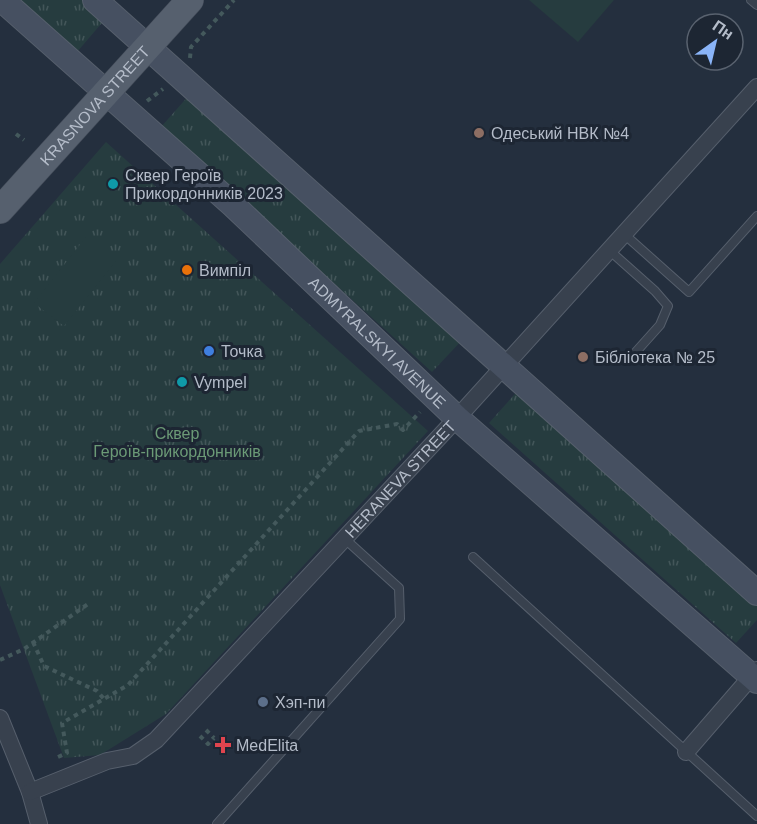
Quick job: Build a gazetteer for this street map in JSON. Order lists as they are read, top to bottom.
{
  "streets": {
    "main road": ["KRASNOVA STREET", "ADMYRALSKYI AVENUE"],
    "street": ["HERANEVA STREET"]
  },
  "crossings": [
    ["KRASNOVA STREET", "ADMYRALSKYI AVENUE"],
    ["ADMYRALSKYI AVENUE", "HERANEVA STREET"]
  ],
  "parks": ["Сквер Героїв-прикордонників"],
  "places": {
    "other": [
      "Одеський НВК №4",
      "Сквер Героїв Прикордонників 2023",
      "Вимпіл",
      "Точка",
      "Бібліотека № 25",
      "Vympel",
      "Хэп-пи"
    ],
    "health": ["MedElita"]
  },
  "north": "top right"
}
